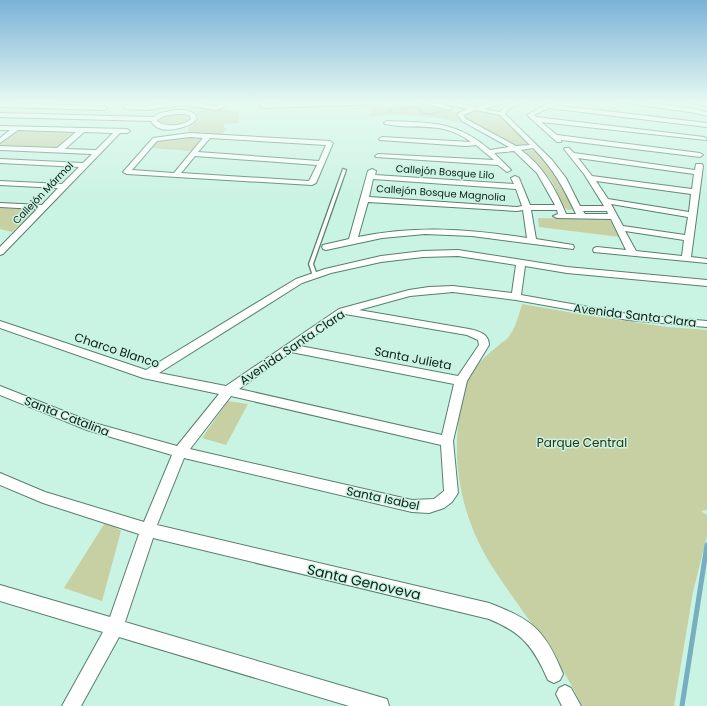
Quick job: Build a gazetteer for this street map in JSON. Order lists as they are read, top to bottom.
{
  "streets": {
    "street": [
      "Callejón Bosque Lilo",
      "Callejón Mármol",
      "Callejón Bosque Magnolia",
      "Avenida Santa Clara",
      "Charco Blanco",
      "Santa Julieta",
      "Santa Catalina",
      "Santa Isabel",
      "Santa Genoveva"
    ]
  },
  "crossings": [
    ["Callejón Bosque Lilo", "Callejón Bosque Magnolia"],
    ["Avenida Santa Clara", "Charco Blanco"],
    ["Avenida Santa Clara", "Santa Julieta"],
    ["Avenida Santa Clara", "Santa Catalina"],
    ["Avenida Santa Clara", "Santa Isabel"],
    ["Avenida Santa Clara", "Santa Genoveva"],
    ["Santa Catalina", "Santa Isabel"]
  ],
  "parks": ["Parque Central"]
}
